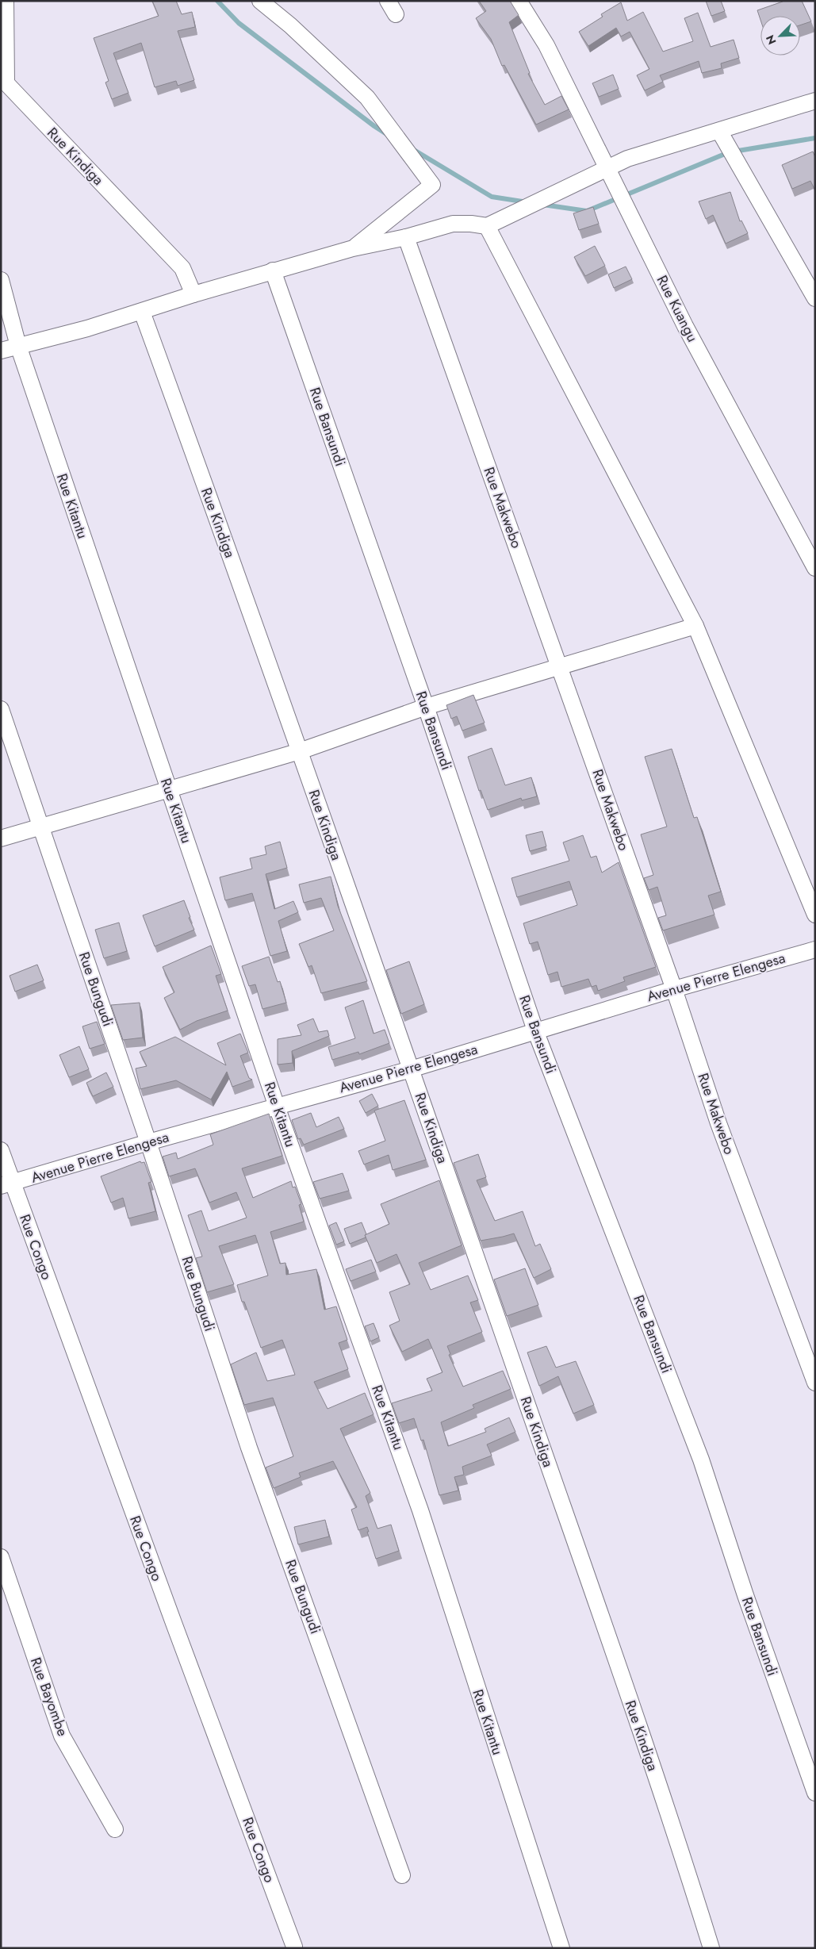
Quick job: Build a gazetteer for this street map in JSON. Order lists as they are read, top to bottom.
{
  "streets": {
    "street": [
      "Rue Kindiga",
      "Rue Kuangu",
      "Rue Bansundi",
      "Rue Kitantu",
      "Rue Makwebo",
      "Avenue Pierre Elengesa",
      "Rue Bungudi",
      "Rue Congo",
      "Rue Bayombe"
    ]
  },
  "crossings": [
    ["Rue Kindiga", "Avenue Pierre Elengesa"],
    ["Rue Bansundi", "Avenue Pierre Elengesa"],
    ["Rue Kitantu", "Avenue Pierre Elengesa"],
    ["Rue Makwebo", "Avenue Pierre Elengesa"],
    ["Avenue Pierre Elengesa", "Rue Bungudi"],
    ["Avenue Pierre Elengesa", "Rue Congo"]
  ],
  "north": "bottom left"
}
